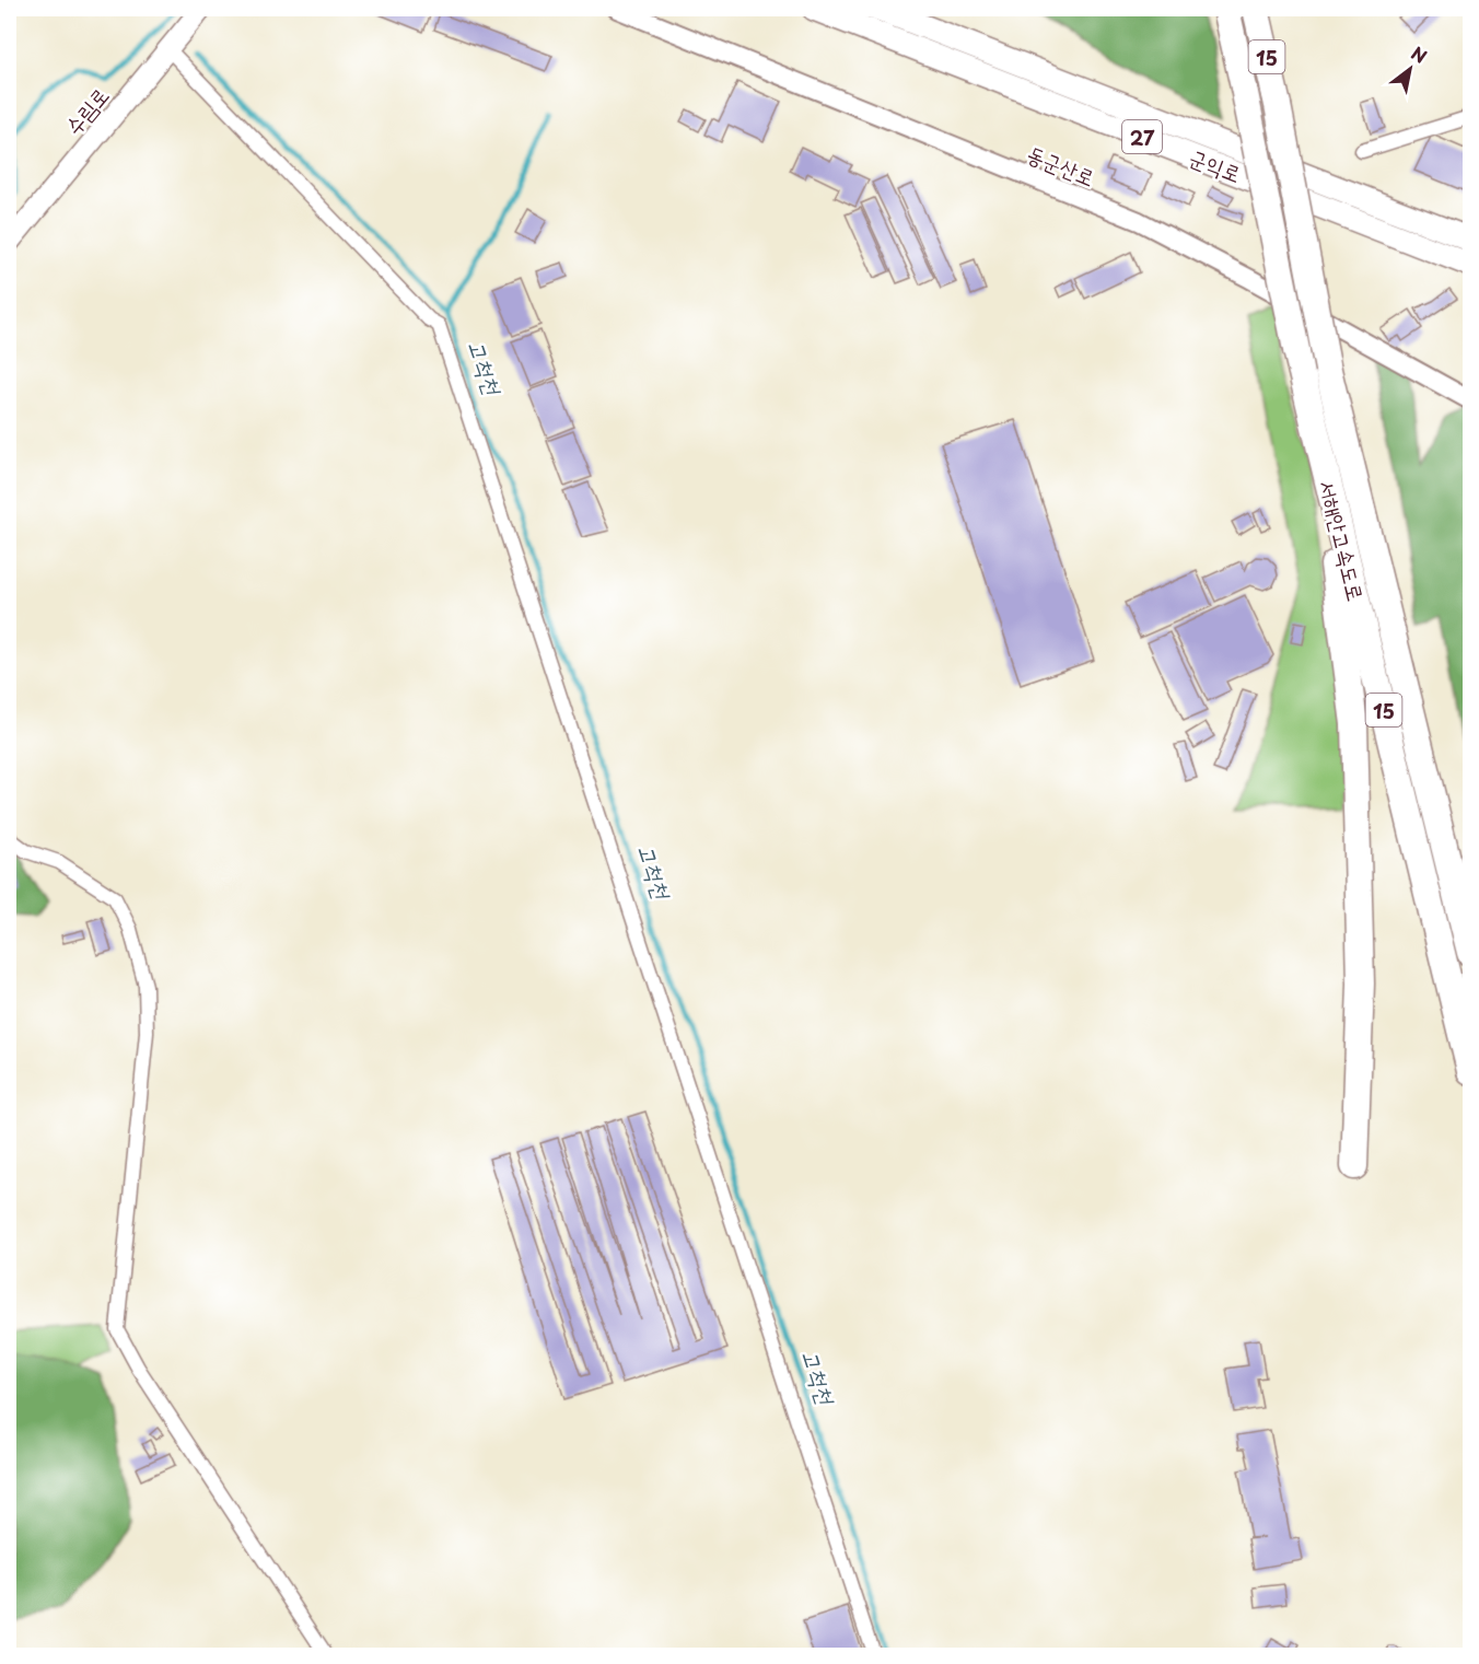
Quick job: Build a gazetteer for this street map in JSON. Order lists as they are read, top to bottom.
{
  "streets": {
    "highway": [
      "15",
      "27",
      "군익로",
      "서해안고속도로"
    ],
    "main road": ["수림로"],
    "street": ["동군산로"]
  },
  "water": ["고척천"],
  "north": "top right"
}
